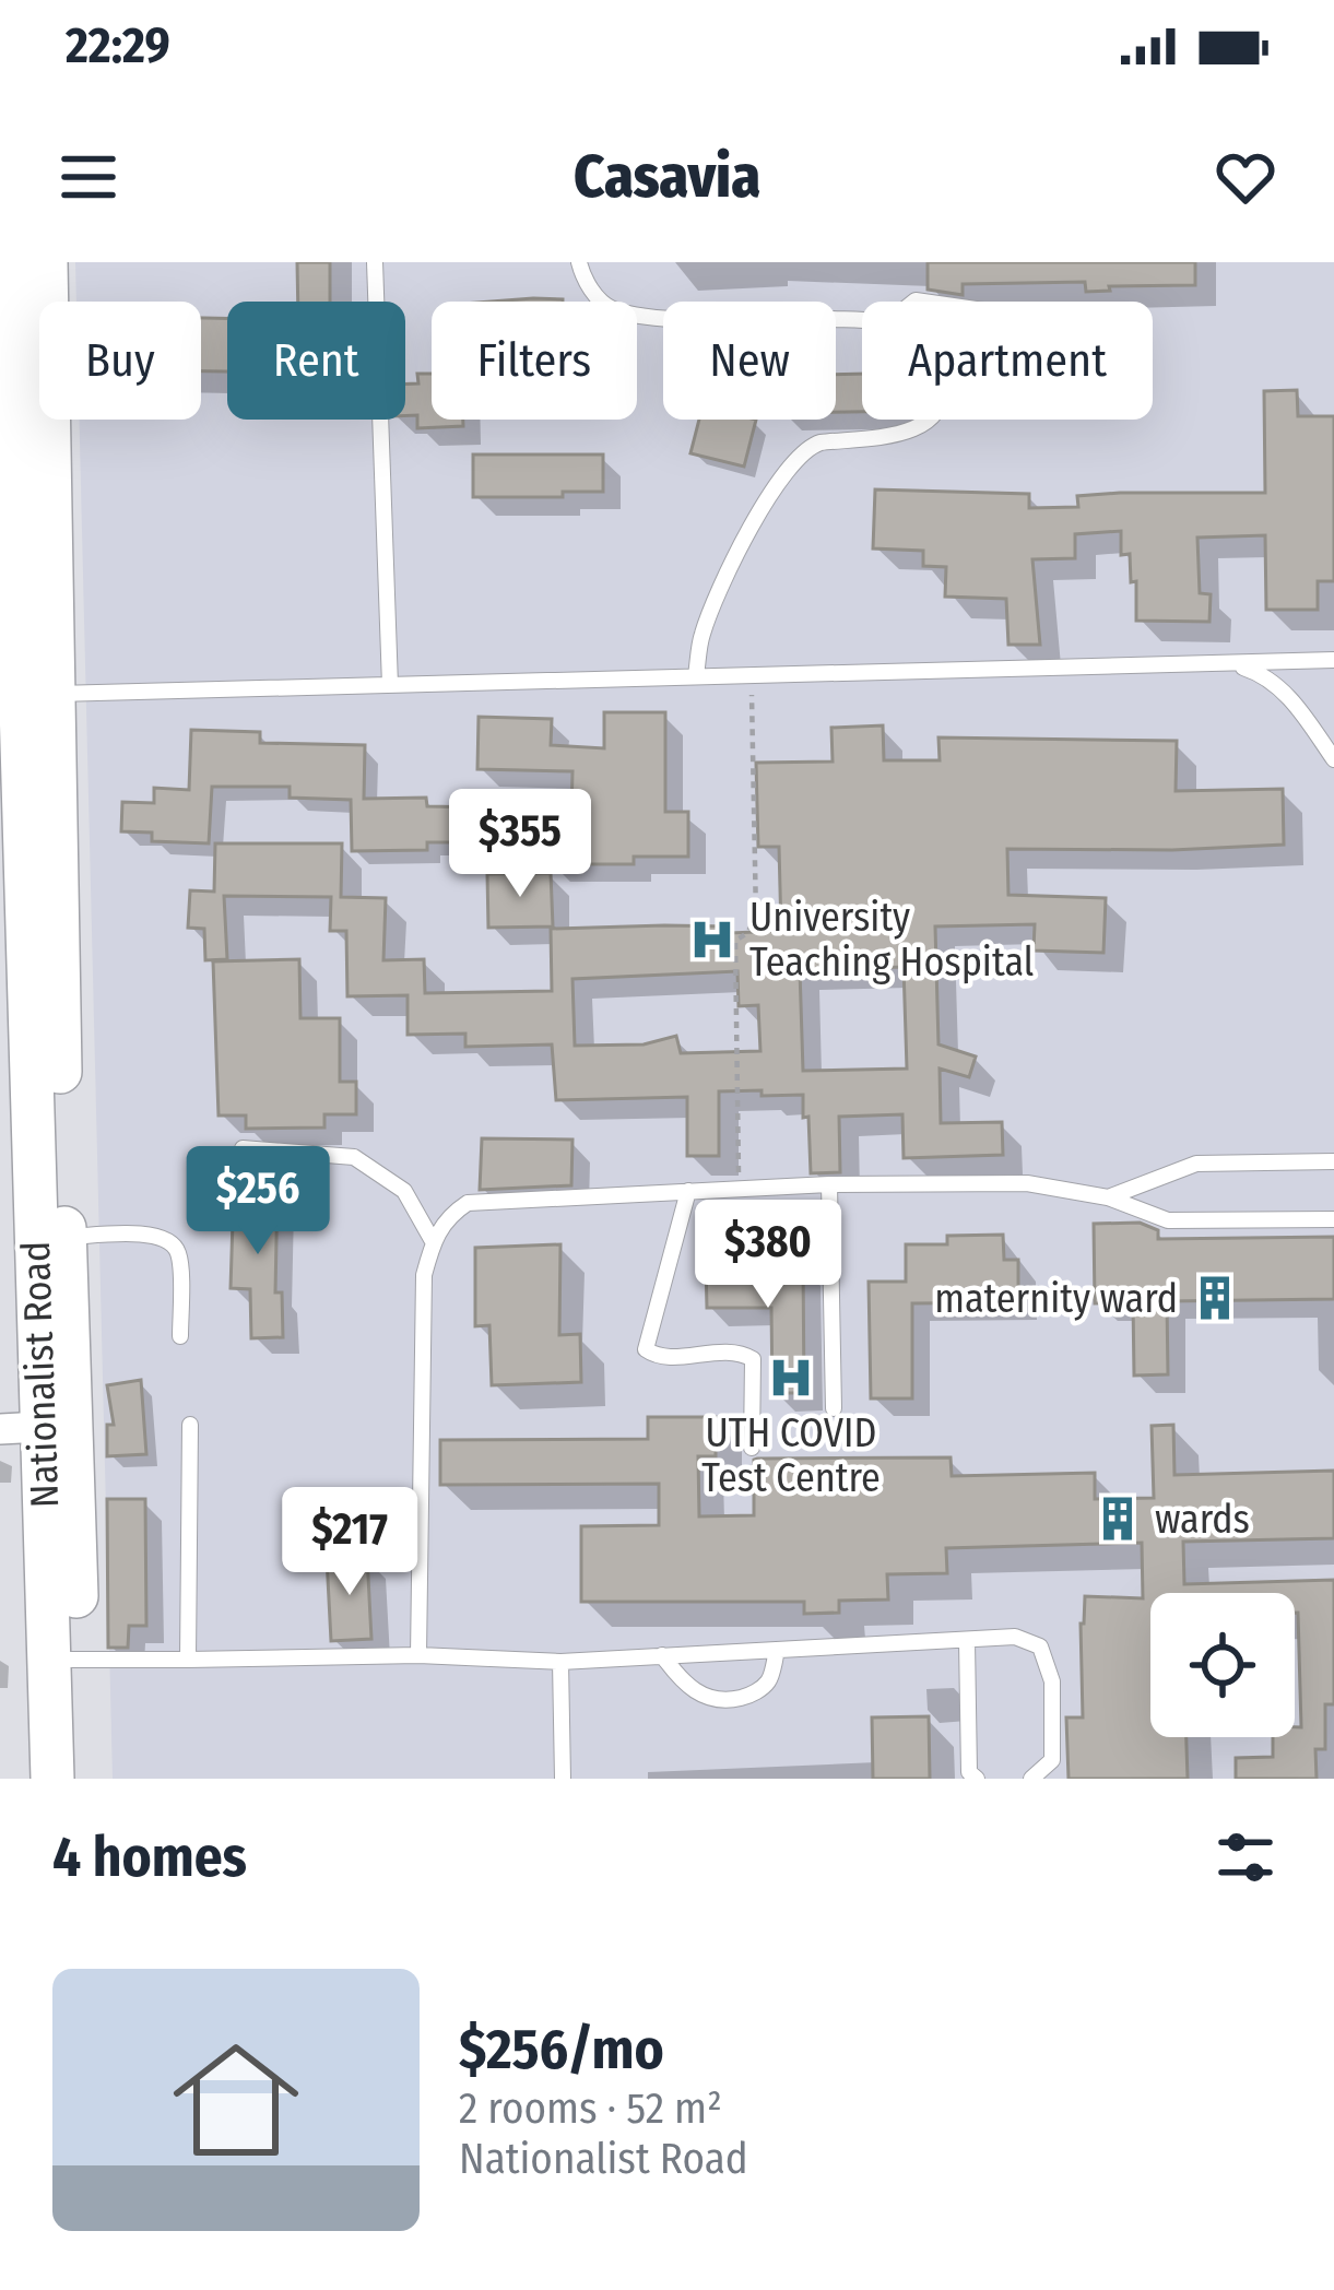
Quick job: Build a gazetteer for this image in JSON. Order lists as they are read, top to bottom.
{
  "streets": {
    "main road": ["Nationalist Road"]
  },
  "places": {
    "hospital": ["University Teaching Hospital", "UTH COVID Test Centre"],
    "building": ["maternity ward", "wards"]
  },
  "page": {
    "status": "22:29",
    "header": "Casavia",
    "chip": [
      "Buy",
      "Rent",
      "Filters",
      "New",
      "Apartment"
    ],
    "price": [
      "$355",
      "$256",
      "$380",
      "$217"
    ],
    "heading": "4 homes",
    "list": [
      {
        "name": "$256/mo",
        "note": "2 rooms · 52 m² · Nationalist Road"
      }
    ]
  }
}
